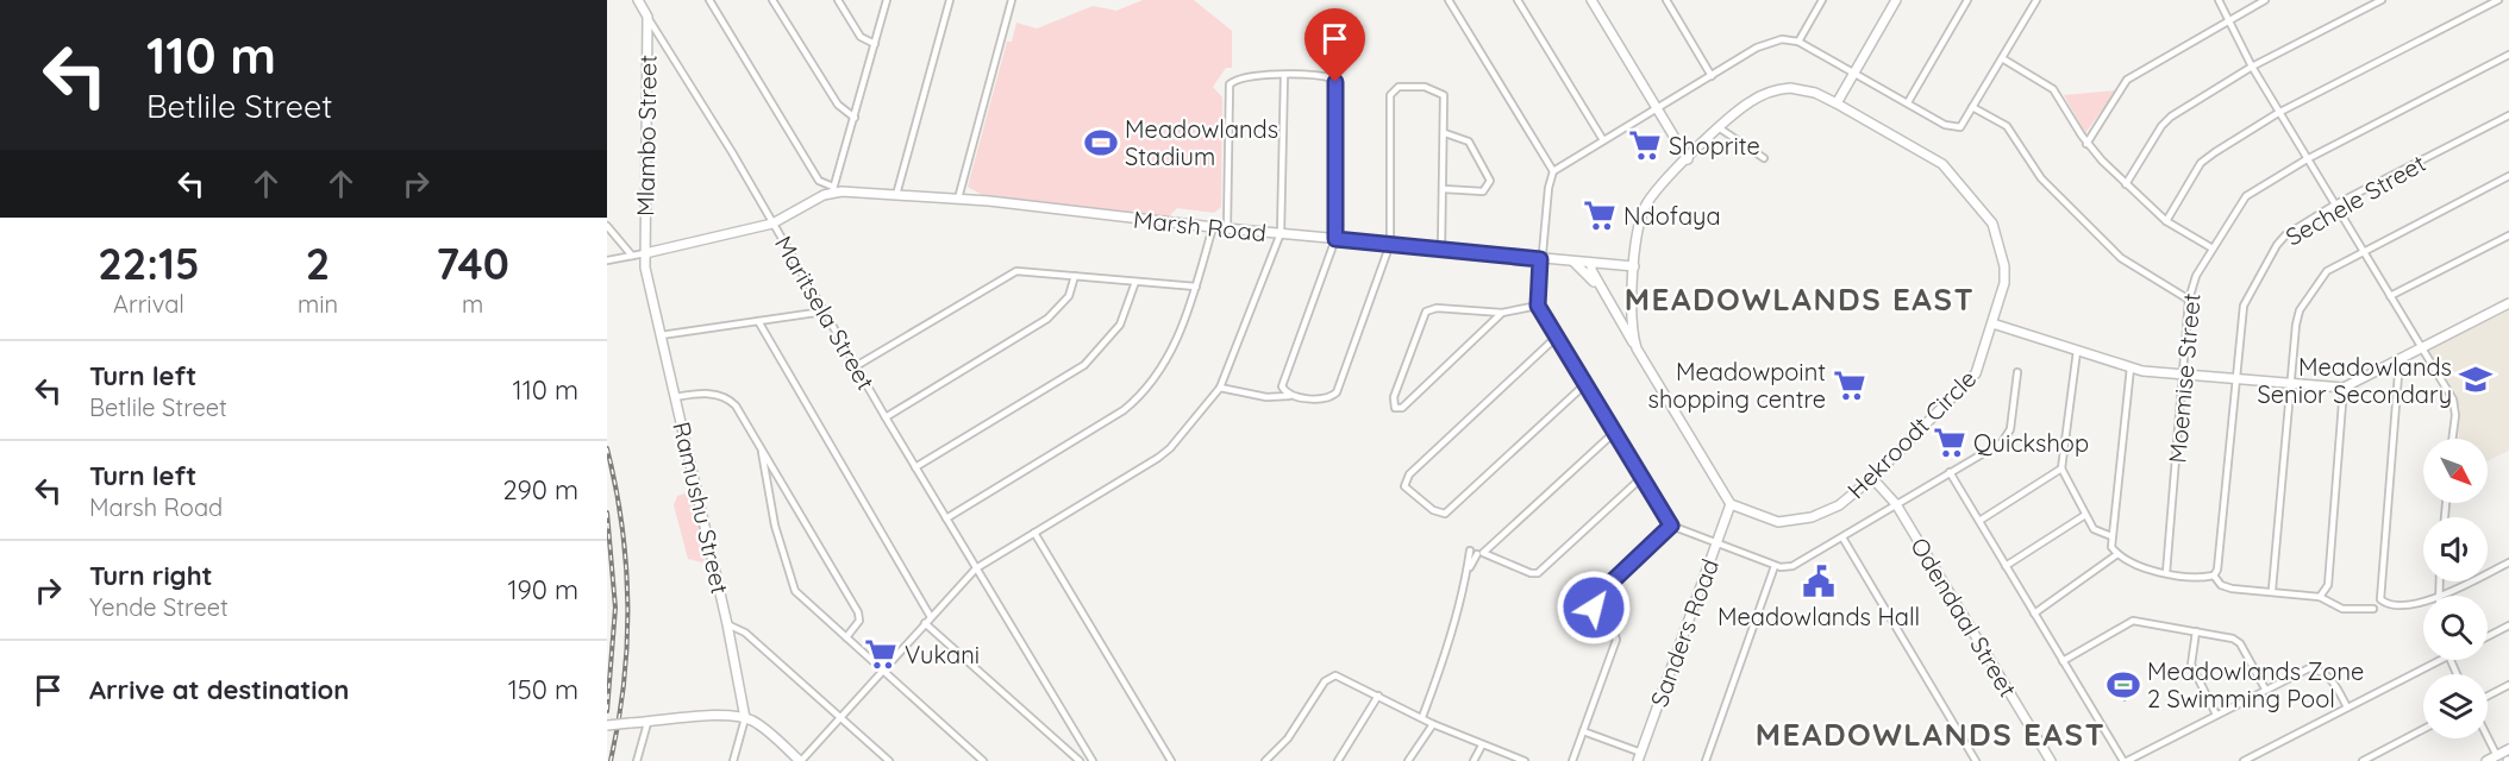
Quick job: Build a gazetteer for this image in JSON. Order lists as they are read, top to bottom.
{
  "streets": {
    "street": [
      "Mlambo Street",
      "Sechele Street",
      "Marsh Road",
      "Maritsela Street",
      "Moemise Street",
      "Hekroodt Circle",
      "Ramushu Street",
      "Odendaal Street",
      "Sanders Road"
    ]
  },
  "crossings": [
    ["Mlambo Street", "Maritsela Street"],
    ["Mlambo Street", "Ramushu Street"],
    ["Marsh Road", "Hekroodt Circle"],
    ["Hekroodt Circle", "Odendaal Street"],
    ["Hekroodt Circle", "Sanders Road"]
  ],
  "districts": ["MEADOWLANDS EAST", "MEADOWLANDS EAST"],
  "places": {
    "sports": ["Meadowlands Stadium", "Meadowlands Zone 2 Swimming Pool"],
    "supermarket": [
      "Shoprite",
      "Ndofaya",
      "Meadowpoint shopping centre",
      "Quickshop",
      "Vukani"
    ],
    "school or university": ["Meadowlands Senior Secondary"],
    "public building": ["Meadowlands Hall"]
  },
  "north": "bottom right",
  "page": {
    "turn": ["110 m", "Betlile Street"],
    "eta": [
      "22:15",
      "Arrival",
      "2",
      "min",
      "740",
      "m"
    ],
    "list": [
      {
        "name": "Turn left",
        "note": "Betlile Street",
        "value": "110 m"
      },
      {
        "name": "Turn left",
        "note": "Marsh Road",
        "value": "290 m"
      },
      {
        "name": "Turn right",
        "note": "Yende Street",
        "value": "190 m"
      },
      {
        "name": "Arrive at destination",
        "value": "150 m"
      }
    ]
  }
}
